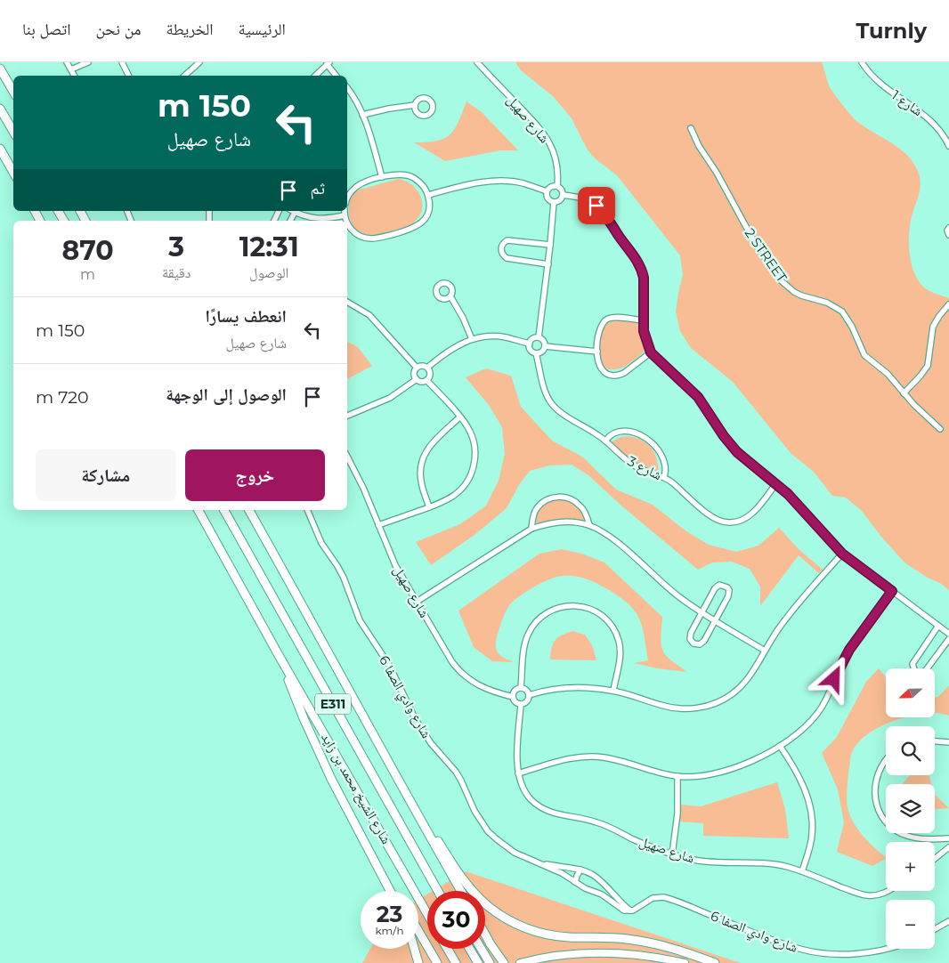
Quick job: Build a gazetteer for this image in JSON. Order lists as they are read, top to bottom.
{
  "streets": {
    "highway": ["E311", "شارع الشيخ محمد بن زايد"],
    "street": [
      "شارع 1",
      "شارع صهيل",
      "2 STREET",
      "3 شارع",
      "شارع وادي الصفا 6"
    ]
  },
  "north": "left",
  "page": {
    "header": "Turnly",
    "nav": [
      "الرئيسية",
      "الخريطة",
      "من نحن",
      "اتصل بنا"
    ],
    "turn": ["150 m", "شارع صهيل"],
    "then": "ثم",
    "eta": [
      "12:31",
      "الوصول",
      "3",
      "دقيقة",
      "870",
      "m"
    ],
    "list": [
      {
        "name": "انعطف يسارًا",
        "note": "شارع صهيل",
        "value": "150 m"
      },
      {
        "name": "الوصول إلى الوجهة",
        "value": "720 m"
      }
    ],
    "buttons": ["خروج", "مشاركة"],
    "map_buttons": ["+", "−"],
    "speed": "23 km/h",
    "limit": "30"
  }
}
